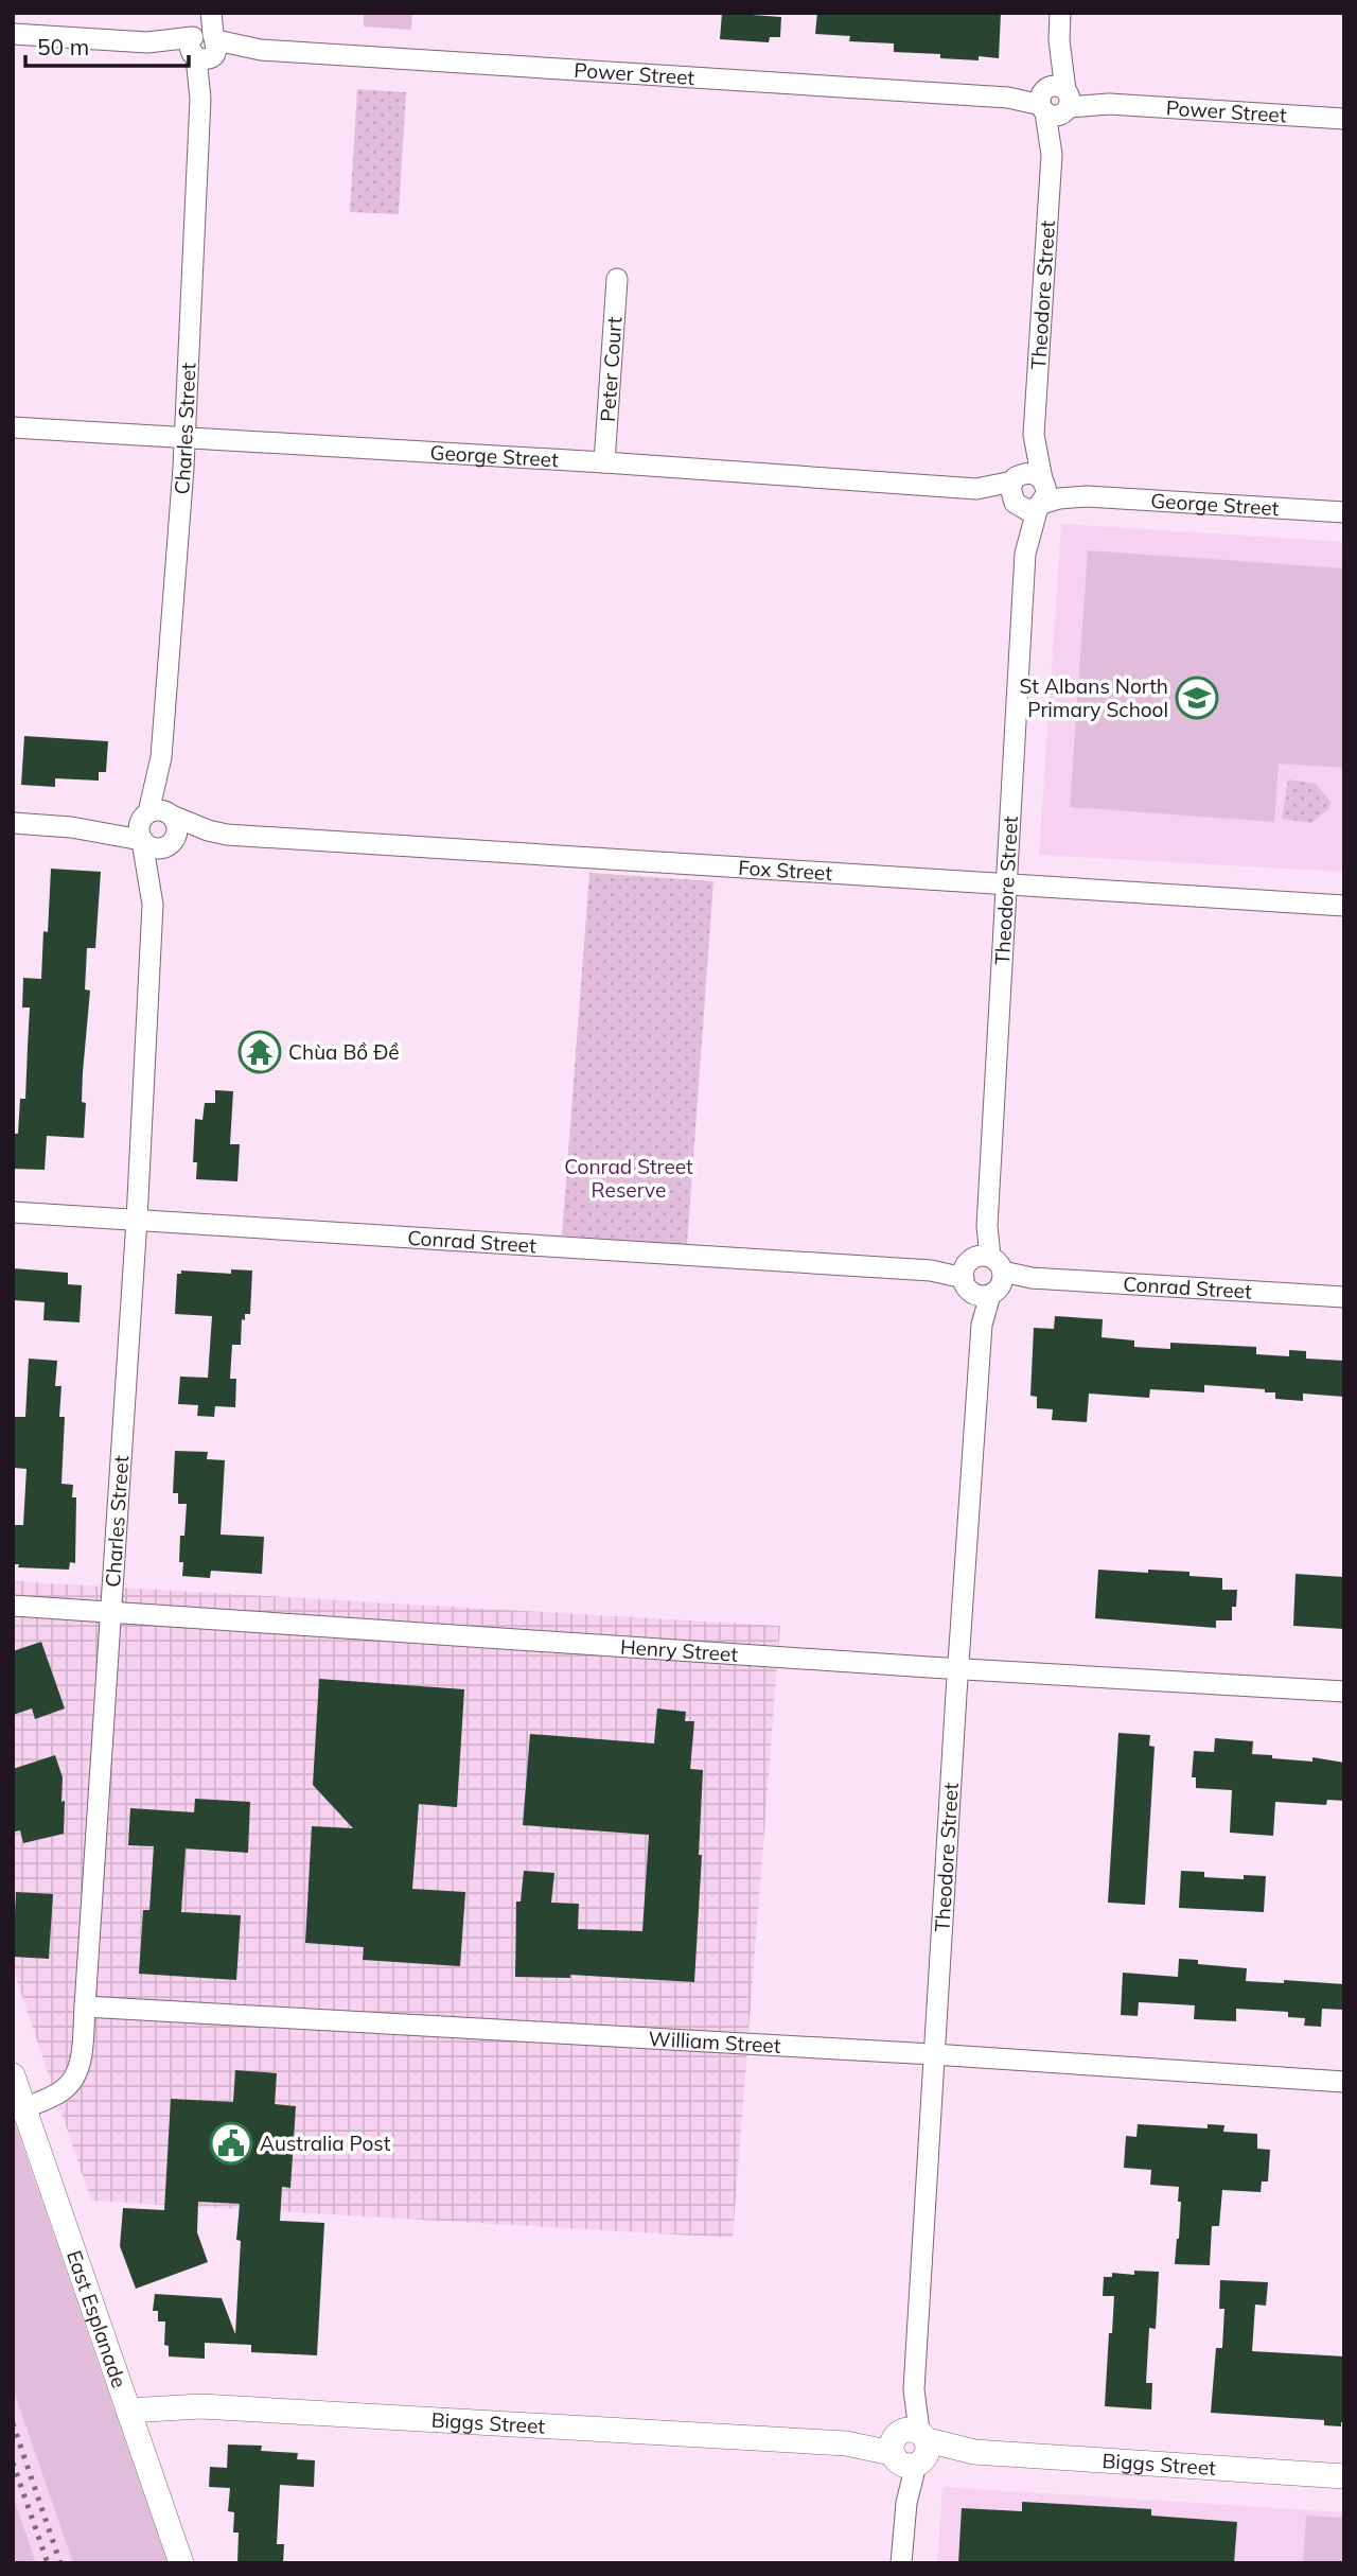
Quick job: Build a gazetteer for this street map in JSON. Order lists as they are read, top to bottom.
{
  "streets": {
    "street": [
      "Power Street",
      "Theodore Street",
      "Peter Court",
      "Charles Street",
      "George Street",
      "Fox Street",
      "Conrad Street",
      "Henry Street",
      "William Street",
      "East Esplanade",
      "Biggs Street"
    ]
  },
  "crossings": [
    ["Power Street", "Theodore Street"],
    ["Power Street", "Charles Street"],
    ["Theodore Street", "George Street"],
    ["Theodore Street", "Fox Street"],
    ["Theodore Street", "Conrad Street"],
    ["Theodore Street", "Henry Street"],
    ["Theodore Street", "William Street"],
    ["Theodore Street", "Biggs Street"],
    ["Peter Court", "George Street"],
    ["Charles Street", "George Street"],
    ["Charles Street", "Fox Street"],
    ["Charles Street", "Conrad Street"],
    ["Charles Street", "Henry Street"],
    ["Charles Street", "William Street"],
    ["Charles Street", "East Esplanade"],
    ["East Esplanade", "Biggs Street"]
  ],
  "parks": ["Conrad Street Reserve"],
  "places": {
    "school or university": ["St Albans North Primary School"],
    "temple": ["Chùa Bồ Đề"],
    "public building": ["Australia Post"]
  },
  "scale_bar": "50 m"
}
